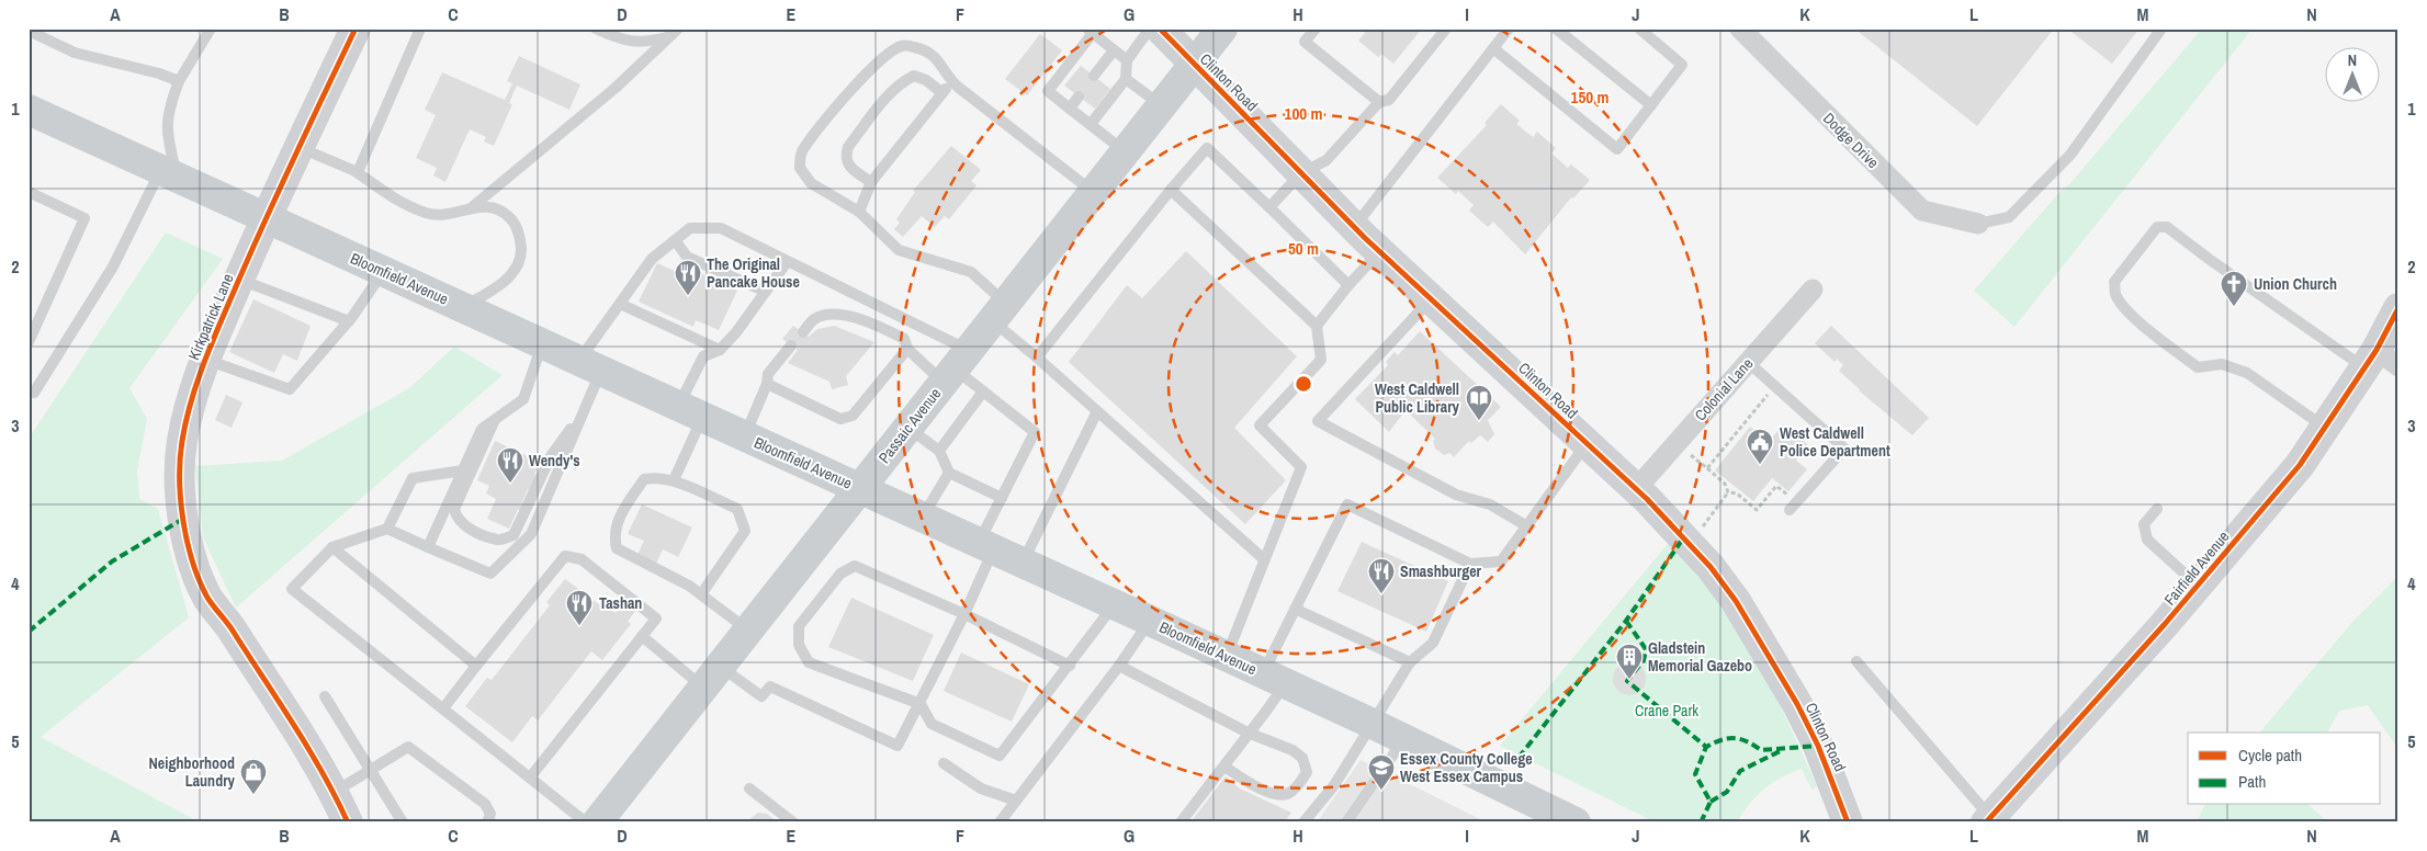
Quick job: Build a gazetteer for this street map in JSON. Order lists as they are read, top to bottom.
{
  "streets": {
    "main road": ["Bloomfield Avenue", "Passaic Avenue"],
    "street": [
      "Clinton Road",
      "Dodge Drive",
      "Kirkpatrick Lane",
      "Colonial Lane",
      "Fairfield Avenue"
    ]
  },
  "crossings": [
    ["Clinton Road", "Colonial Lane"],
    ["Clinton Road", "Passaic Avenue"],
    ["Bloomfield Avenue", "Kirkpatrick Lane"],
    ["Bloomfield Avenue", "Passaic Avenue"]
  ],
  "parks": ["Crane Park"],
  "places": {
    "restaurant": [
      "The Original Pancake House",
      "Wendy's",
      "Smashburger",
      "Tashan"
    ],
    "church": ["Union Church"],
    "library": ["West Caldwell Public Library"],
    "public building": ["West Caldwell Police Department"],
    "building": ["Gladstein Memorial Gazebo"],
    "school or university": ["Essex County College West Essex Campus"],
    "shop": ["Neighborhood Laundry"]
  },
  "legend": ["Cycle path", "Path"],
  "north": "top",
  "grid": {
    "columns": [
      "A",
      "B",
      "C",
      "D",
      "E",
      "F",
      "G",
      "H",
      "I",
      "J",
      "K",
      "L",
      "M",
      "N"
    ],
    "rows": [
      "1",
      "2",
      "3",
      "4",
      "5"
    ]
  },
  "rings": ["150 m", "100 m", "50 m"]
}
